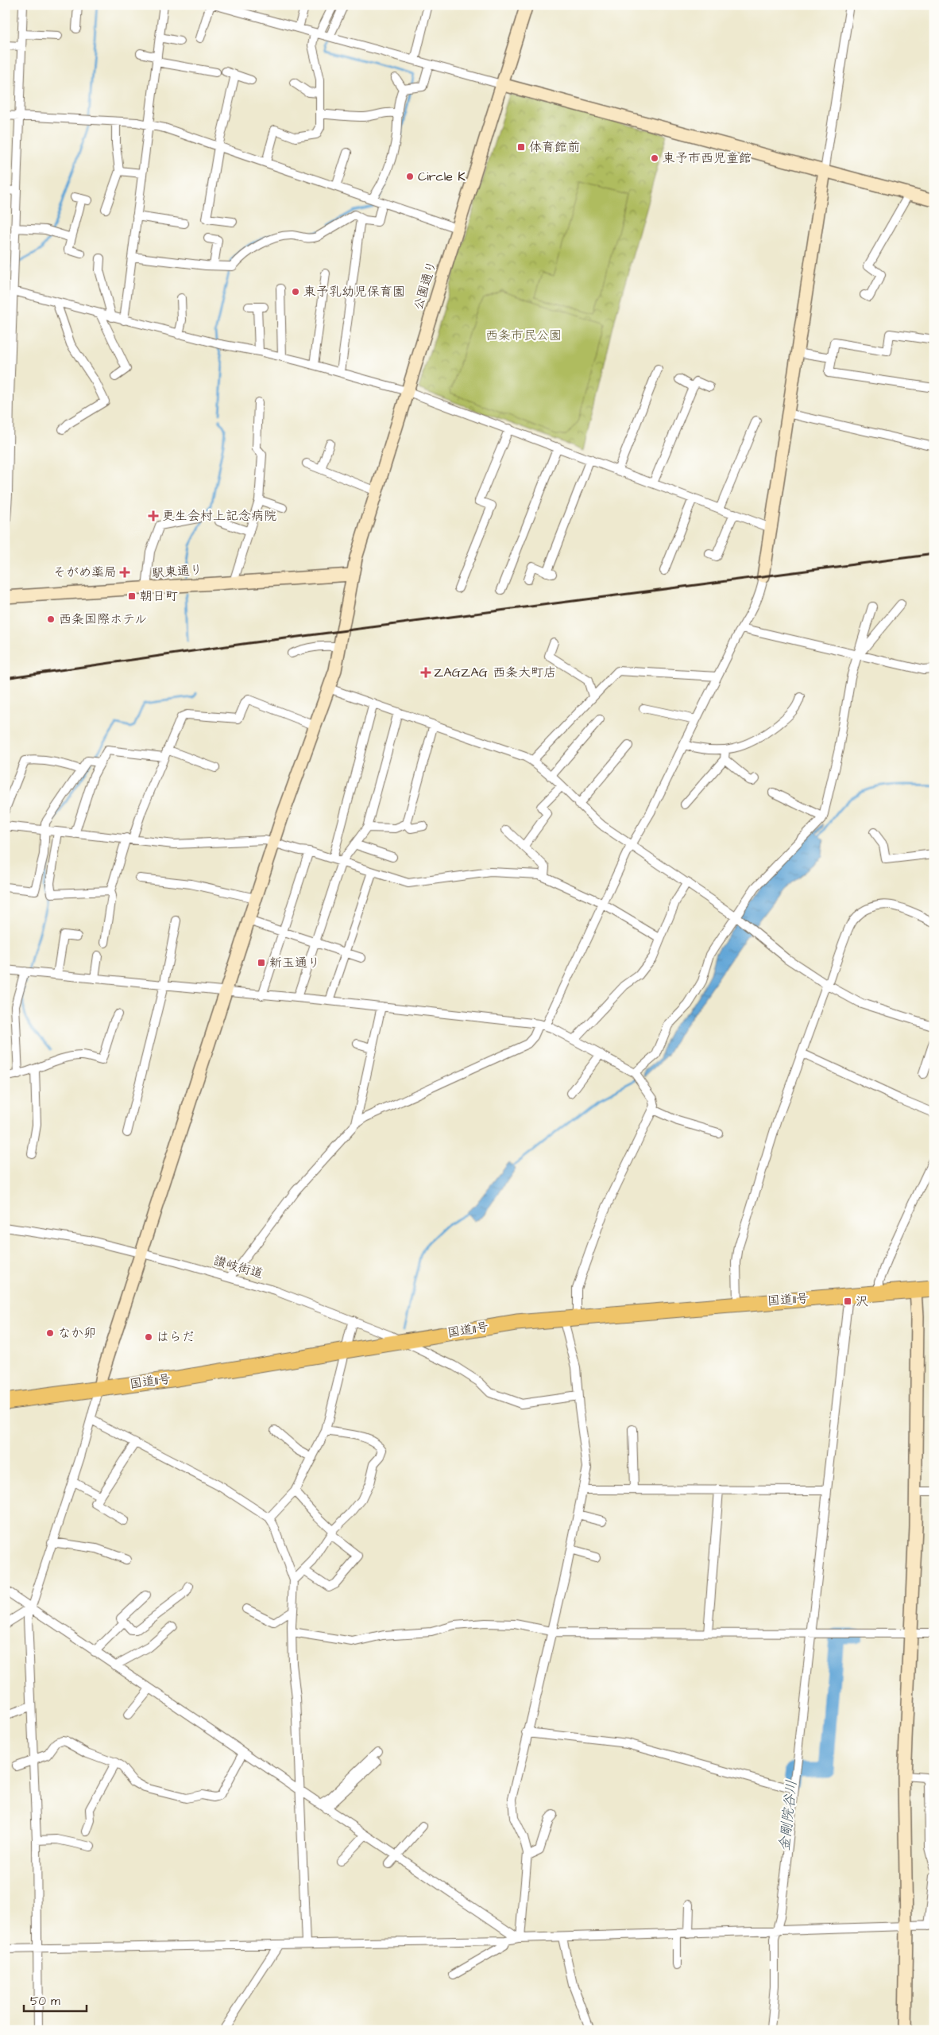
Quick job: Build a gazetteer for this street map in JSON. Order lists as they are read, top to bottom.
{
  "streets": {
    "highway": ["国道11号"],
    "street": ["公園通り", "駅東通り", "讃岐街道"]
  },
  "crossings": [
    ["公園通り", "駅東通り"],
    ["公園通り", "讃岐街道"],
    ["公園通り", "国道11号"],
    ["讃岐街道", "国道11号"]
  ],
  "water": ["金剛院谷川"],
  "parks": ["西条市民公園"],
  "places": {
    "transit": [
      "体育館前",
      "朝日町",
      "新玉通り",
      "沢"
    ],
    "other": [
      "東予市西児童館",
      "Circle K",
      "東予乳幼児保育園",
      "西条国際ホテル",
      "なか卯",
      "はらだ"
    ],
    "health": ["更生会村上記念病院", "そがめ薬局", "ZAGZAG 西条大町店"]
  },
  "scale_bar": "50 m"
}
